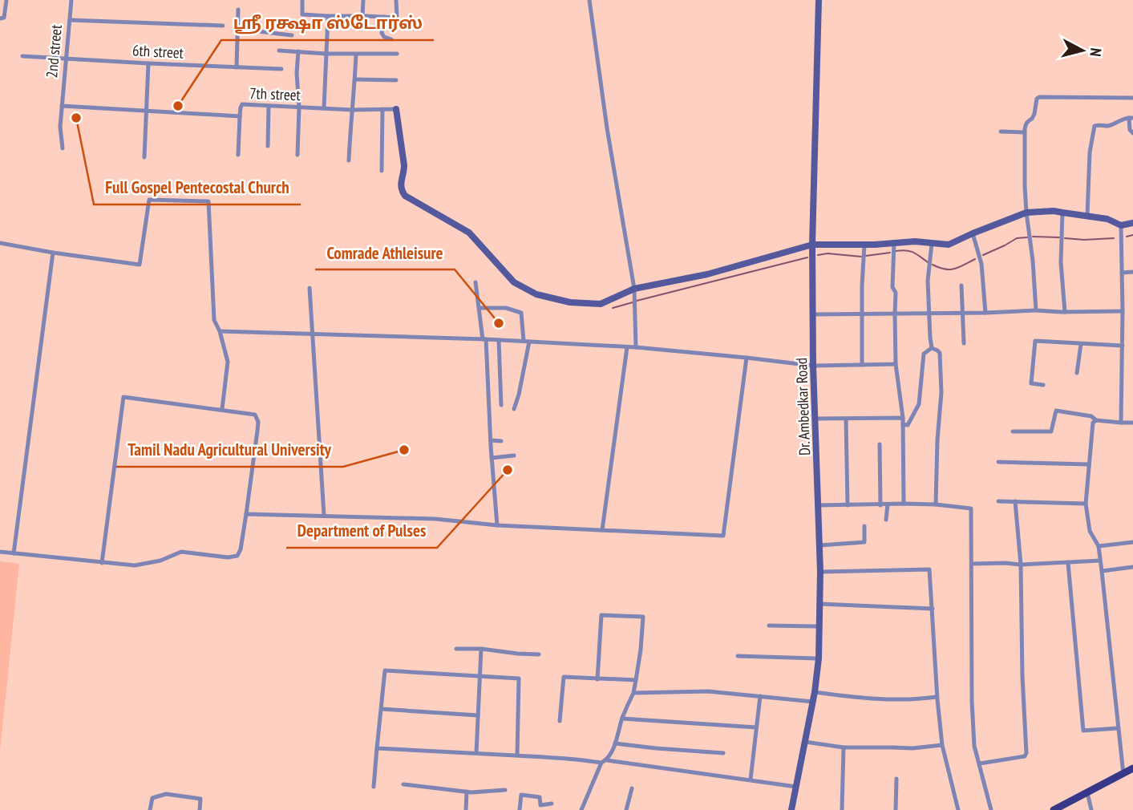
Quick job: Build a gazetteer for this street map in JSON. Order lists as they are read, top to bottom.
{
  "streets": {
    "street": [
      "2nd street",
      "6th street",
      "7th street",
      "Dr. Ambedkar Road"
    ]
  },
  "crossings": [
    ["2nd street", "6th street"],
    ["2nd street", "7th street"]
  ],
  "places": [
    "ஶ்ரீ ரக்ஷா ஸ்டோர்ஸ்",
    "Full Gospel Pentecostal Church",
    "Comrade Athleisure",
    "Tamil Nadu Agricultural University",
    "Department of Pulses"
  ],
  "north": "right"
}
